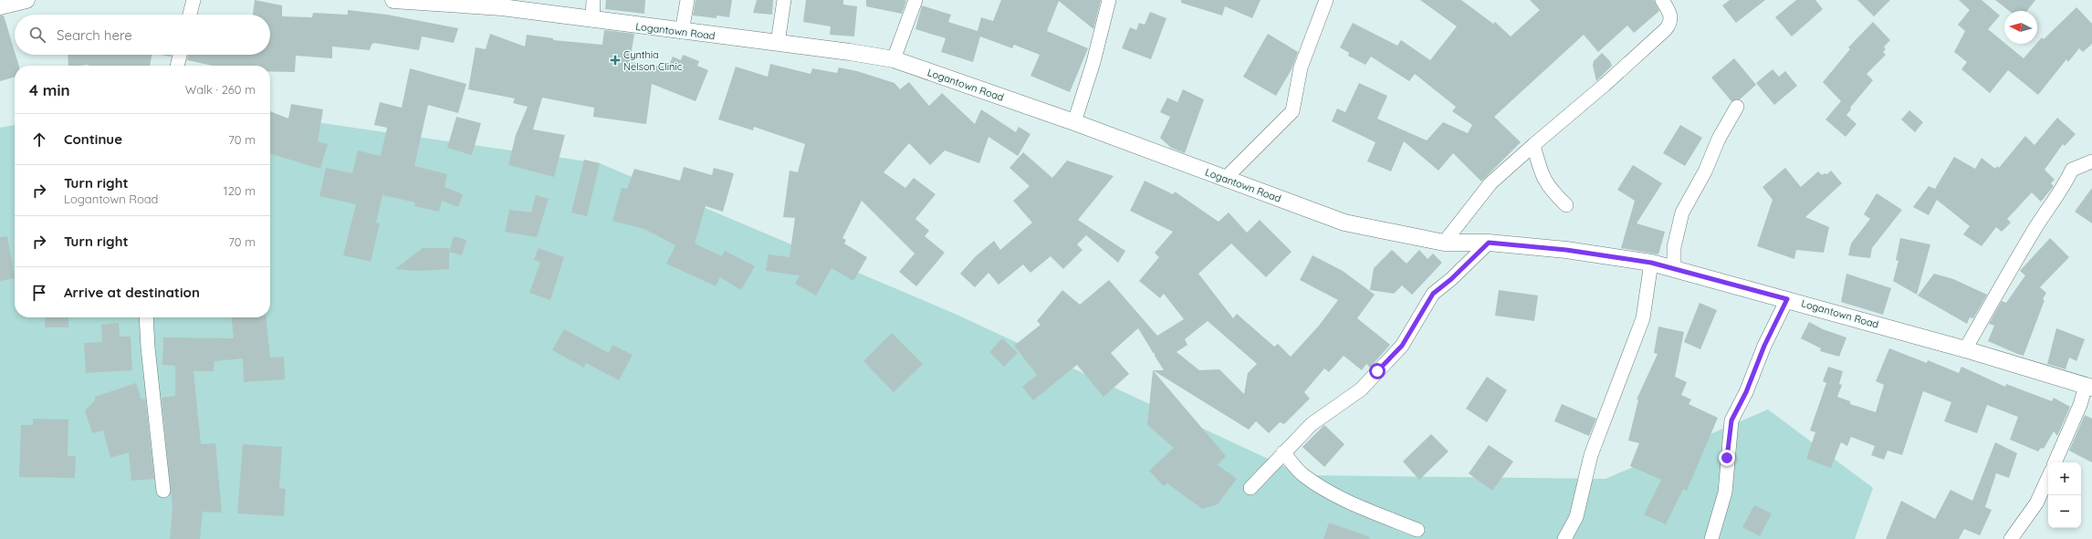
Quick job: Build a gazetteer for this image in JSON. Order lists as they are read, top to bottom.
{
  "streets": {
    "street": ["Logantown Road"]
  },
  "places": {
    "health": ["Cynthia Nelson Clinic"]
  },
  "north": "left",
  "page": {
    "search": "Search here",
    "heading": ["4 min", "Walk · 260 m"],
    "list": [
      ["Continue", "70 m"],
      ["Turn right", "Logantown Road", "120 m"],
      ["Turn right", "70 m"],
      "Arrive at destination"
    ],
    "map_buttons": ["+", "−"]
  }
}
